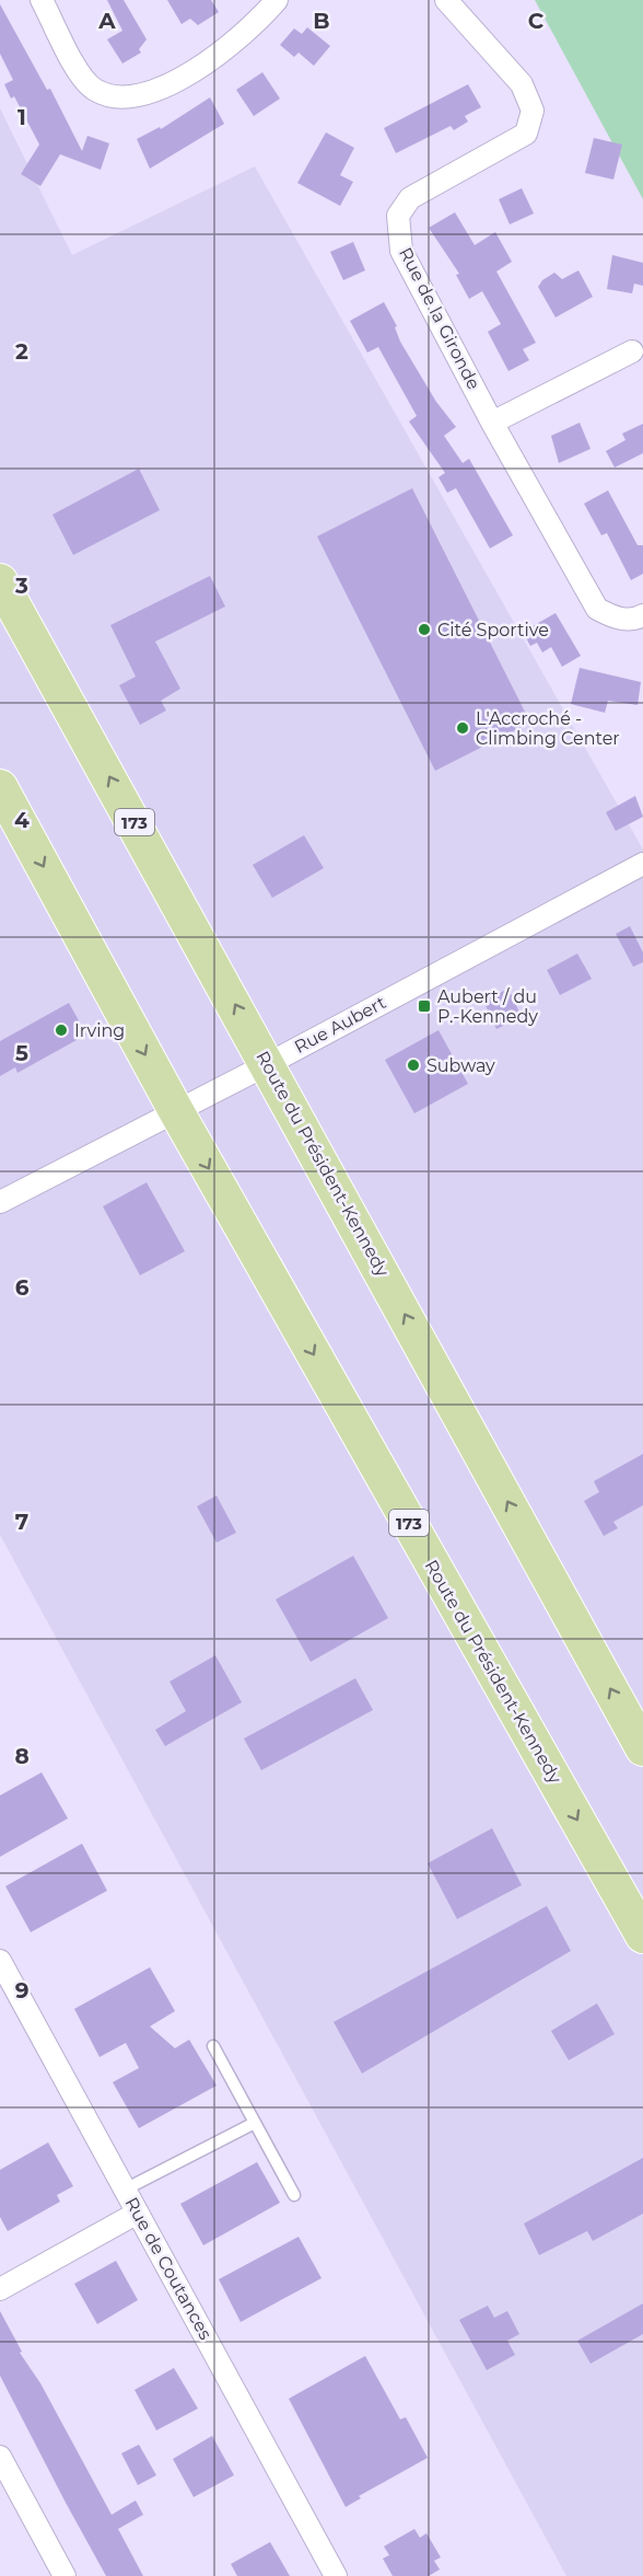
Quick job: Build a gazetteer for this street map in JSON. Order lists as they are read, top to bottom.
{
  "streets": {
    "main road": ["173", "Route du Président-Kennedy"],
    "street": ["Rue de la Gironde", "Rue Aubert", "Rue de Coutances"]
  },
  "crossings": [
    ["Rue Aubert", "Route du Président-Kennedy"]
  ],
  "places": {
    "other": [
      "Cité Sportive",
      "L'Accroché - Climbing Center",
      "Irving",
      "Subway"
    ],
    "transit": ["Aubert / du P.-Kennedy"]
  },
  "grid": {
    "columns": ["A", "B", "C"],
    "rows": [
      "1",
      "2",
      "3",
      "4",
      "5",
      "6",
      "7",
      "8",
      "9"
    ]
  }
}
